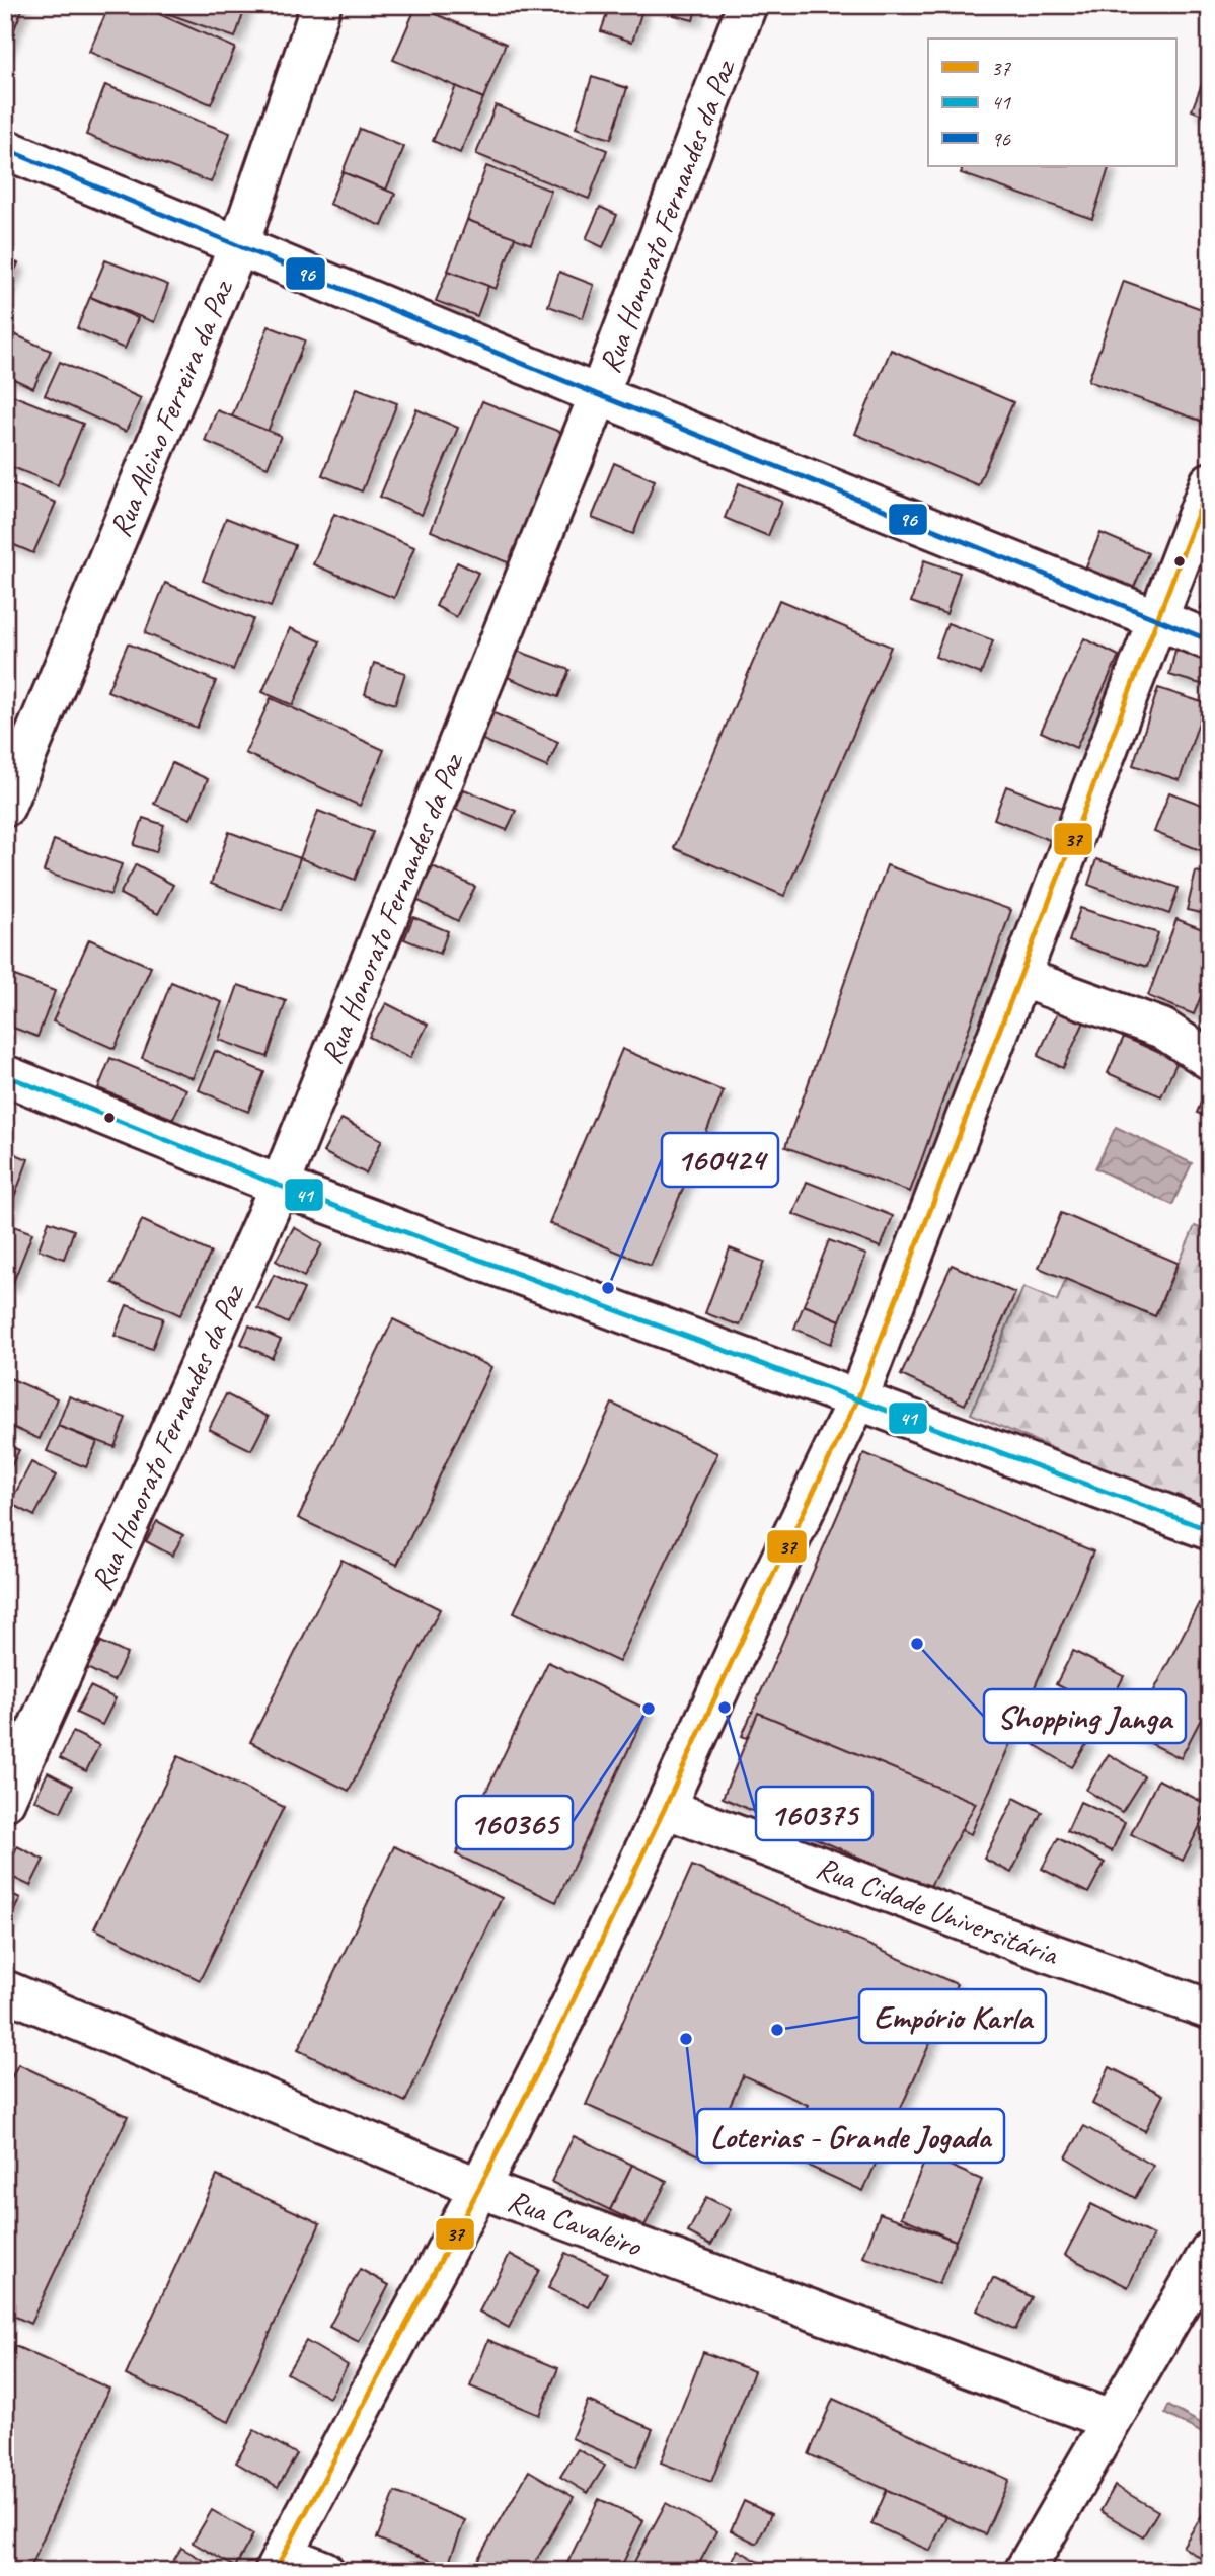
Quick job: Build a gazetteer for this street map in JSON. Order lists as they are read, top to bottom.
{
  "streets": {
    "street": [
      "Rua Honorato Fernandes da Paz",
      "Rua Alcino Ferreira da Paz",
      "Rua Cidade Universitária",
      "Rua Cavaleiro"
    ]
  },
  "places": [
    "160424",
    "Shopping Janga",
    "160375",
    "160365",
    "Empório Karla",
    "Loterias - Grande Jogada"
  ],
  "lines": ["transit line 96", "transit line 37", "transit line 41"],
  "legend": ["37", "41", "96"]
}
